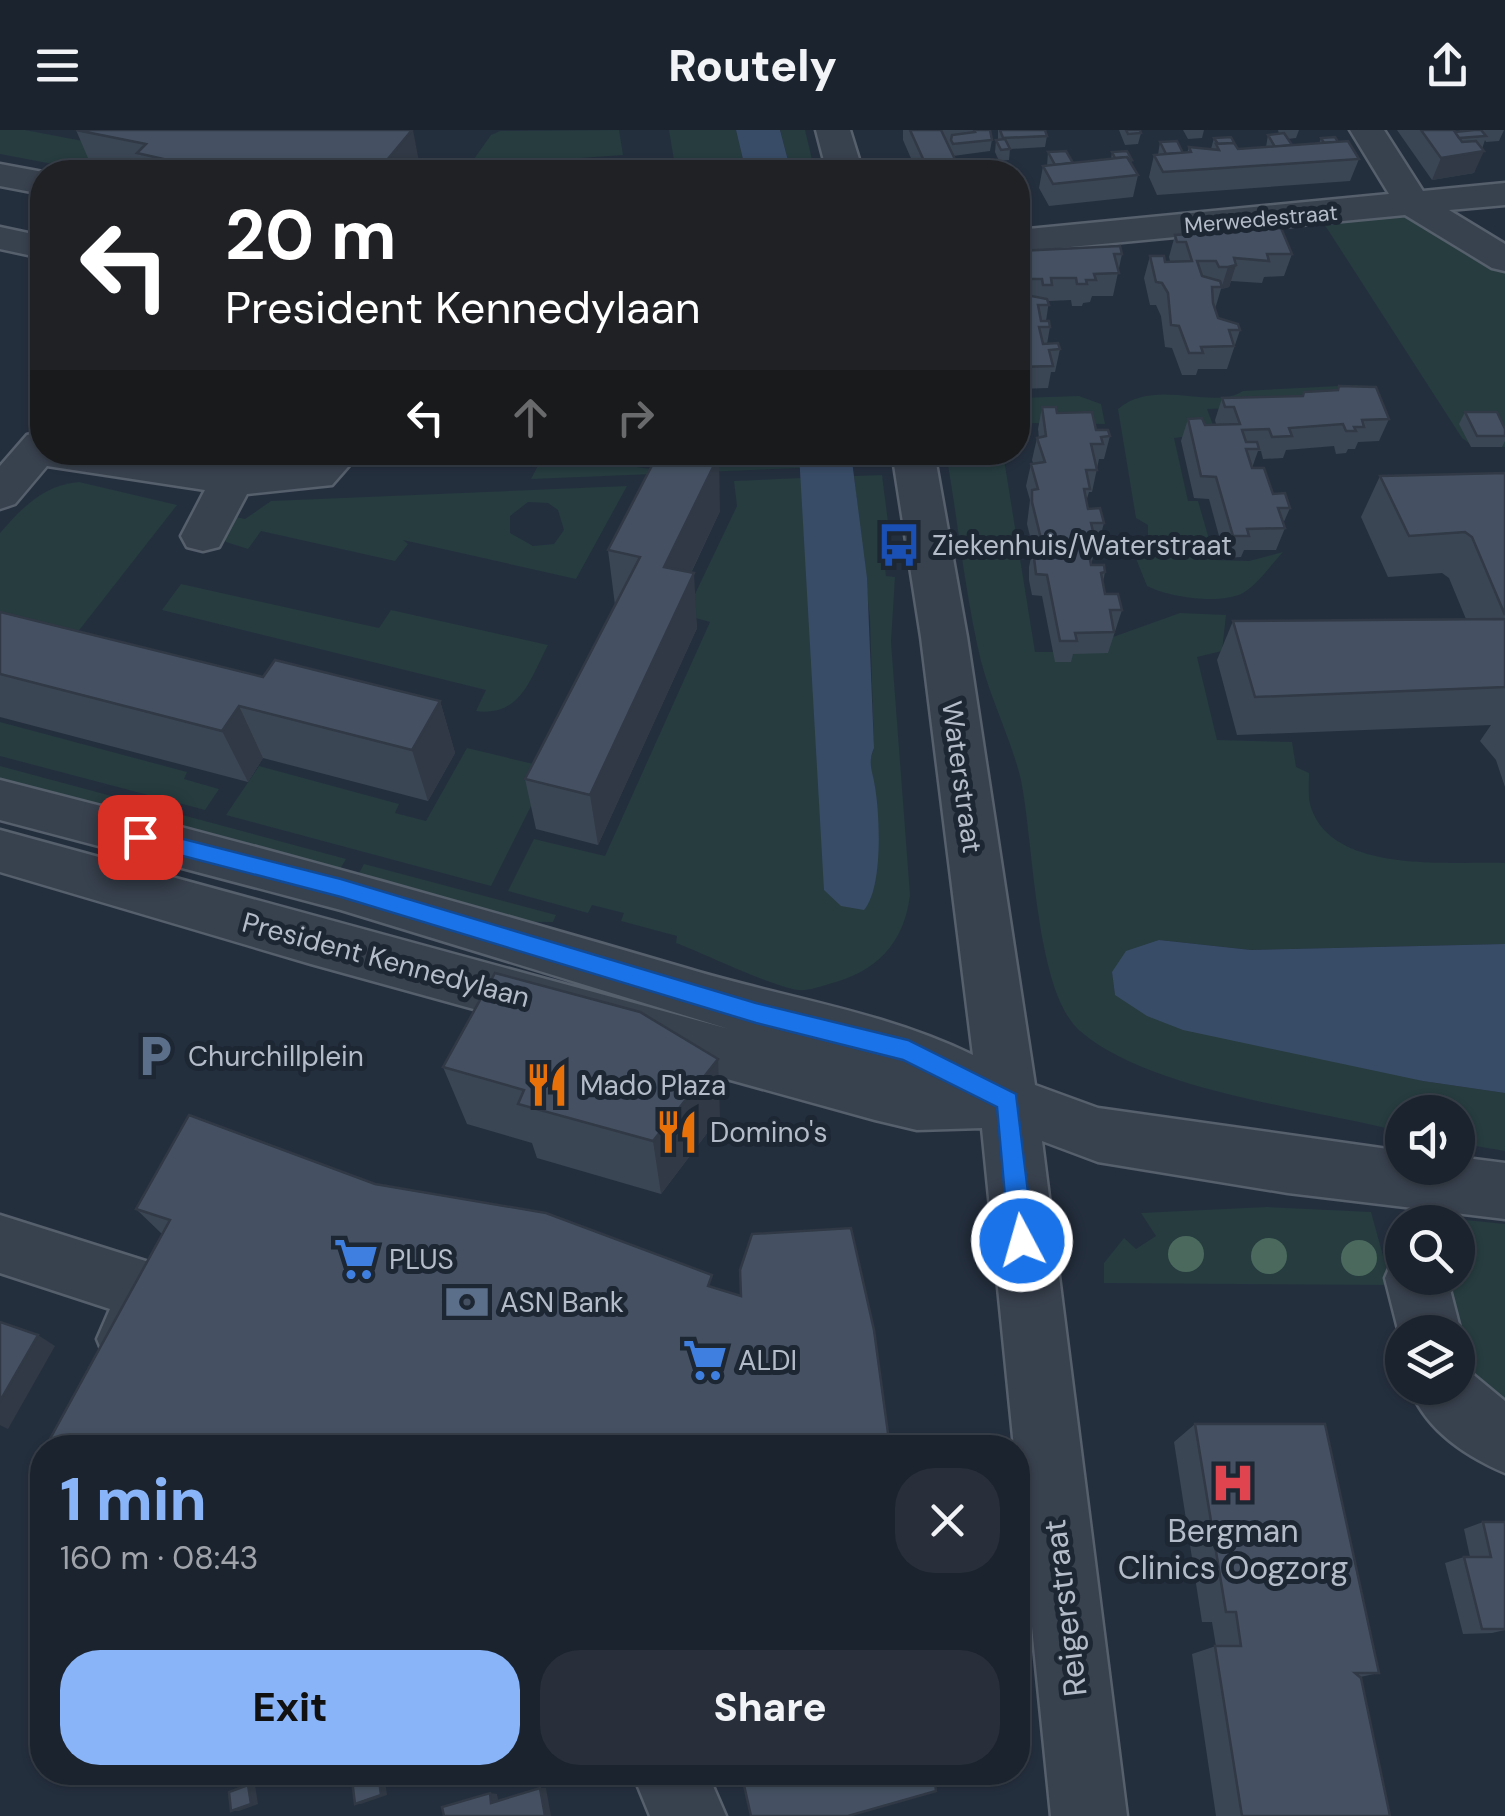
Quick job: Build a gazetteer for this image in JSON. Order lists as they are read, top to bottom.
{
  "streets": {
    "street": [
      "Merwedestraat",
      "Waterstraat",
      "President Kennedylaan",
      "Reigerstraat"
    ]
  },
  "crossings": [
    ["Waterstraat", "President Kennedylaan"],
    ["Waterstraat", "Reigerstraat"],
    ["President Kennedylaan", "Reigerstraat"]
  ],
  "places": {
    "bus stop": ["Ziekenhuis/Waterstraat"],
    "parking": ["Churchillplein"],
    "restaurant": ["Mado Plaza", "Domino's"],
    "supermarket": ["PLUS", "ALDI"],
    "bank": ["ASN Bank"],
    "hospital": ["Bergman Clinics Oogzorg"]
  },
  "page": {
    "header": "Routely",
    "turn": ["20 m", "President Kennedylaan"],
    "heading": ["1 min", "160 m · 08:43"],
    "buttons": ["Exit", "Share"]
  }
}
